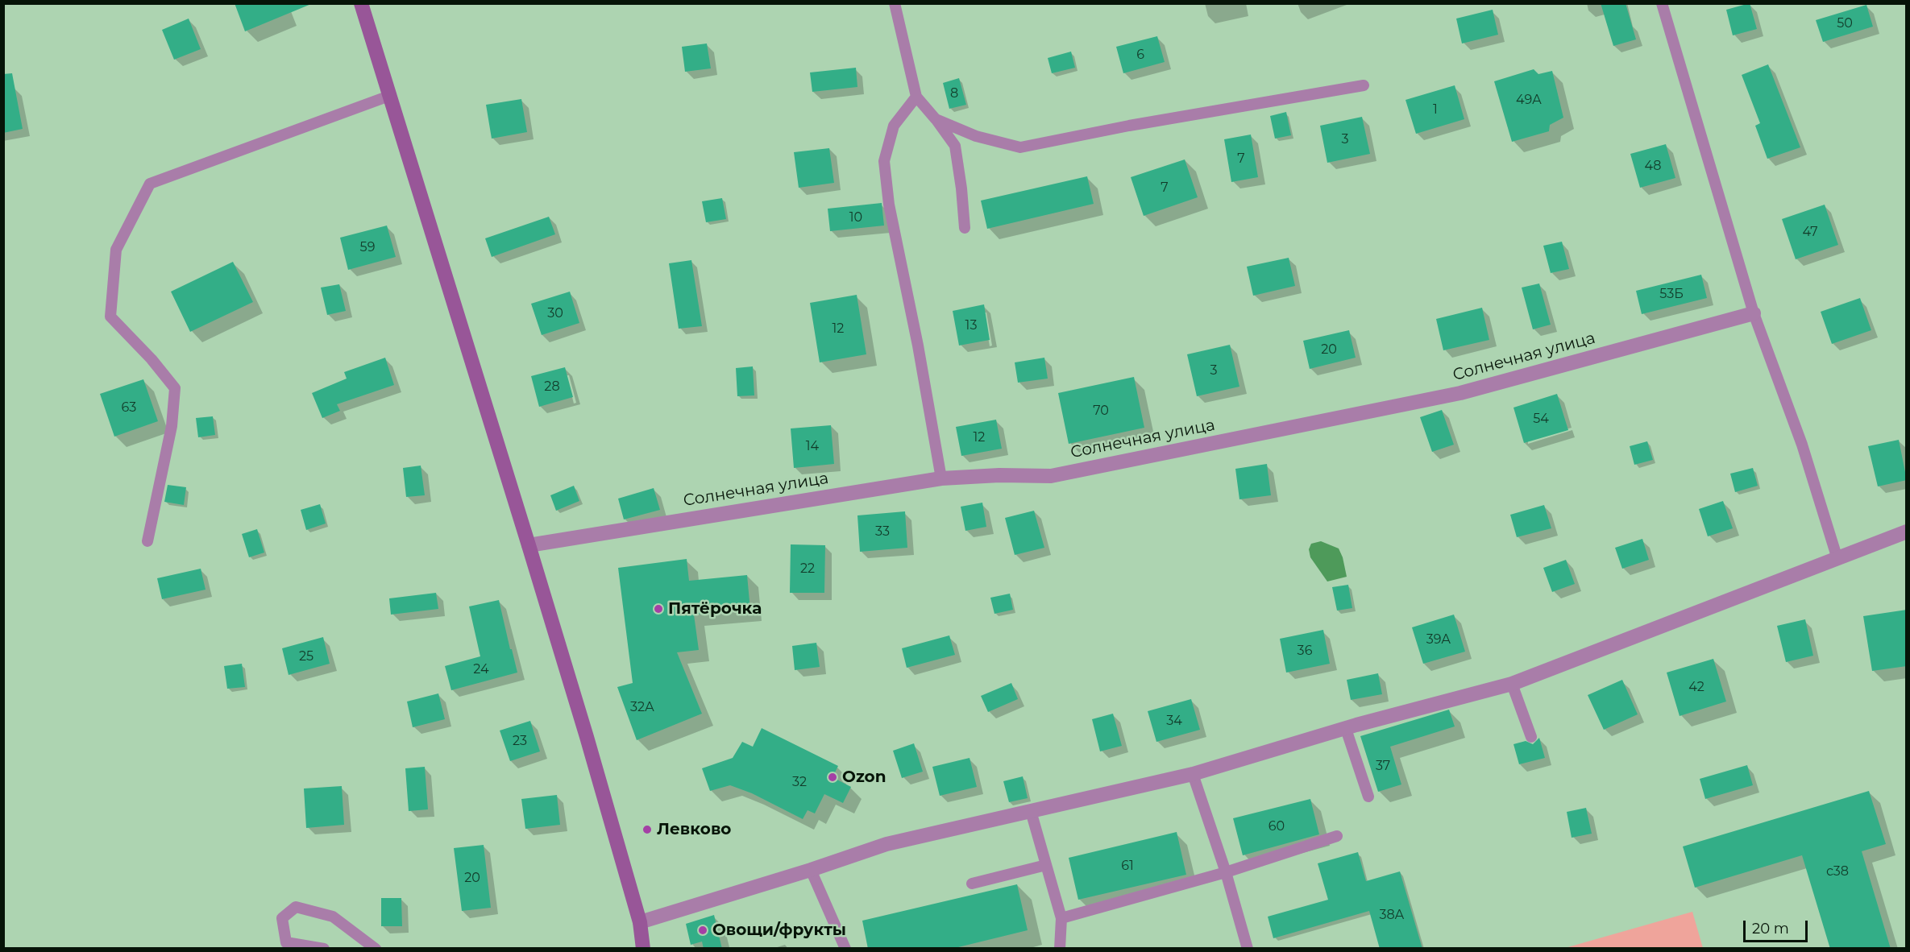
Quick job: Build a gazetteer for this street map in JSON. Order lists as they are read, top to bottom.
{
  "streets": {
    "street": ["Солнечная улица"]
  },
  "places": [
    "Пятёрочка",
    "Ozon",
    "Левково",
    "Овощи/фрукты"
  ],
  "house_numbers": [
    "50",
    "6",
    "8",
    "49А",
    "1",
    "3",
    "7",
    "48",
    "7",
    "10",
    "47",
    "59",
    "53Б",
    "30",
    "13",
    "12",
    "20",
    "3",
    "28",
    "63",
    "70",
    "54",
    "12",
    "14",
    "33",
    "22",
    "39А",
    "36",
    "25",
    "24",
    "42",
    "32А",
    "34",
    "23",
    "37",
    "32",
    "60",
    "61",
    "с38",
    "20",
    "38А"
  ],
  "scale_bar": "20 m"
}
